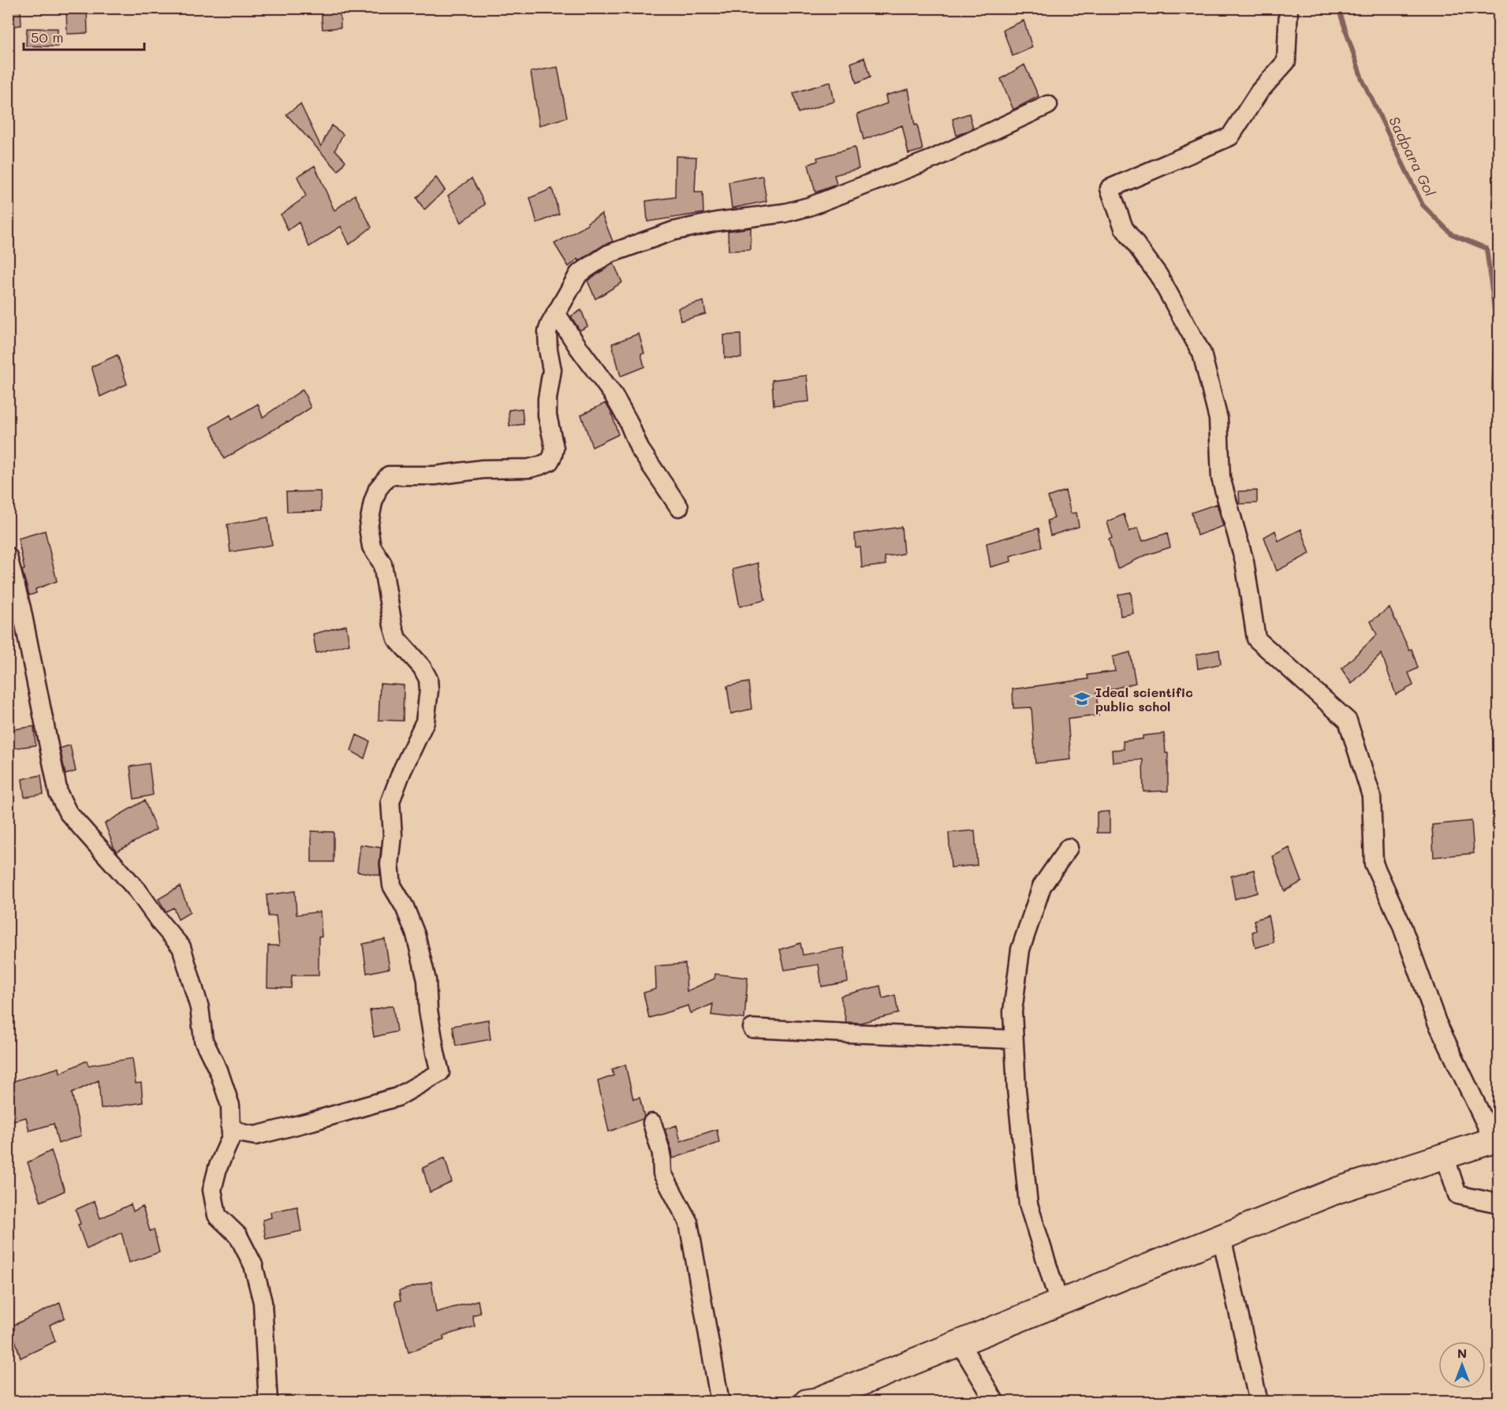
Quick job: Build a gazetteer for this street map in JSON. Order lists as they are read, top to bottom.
{
  "water": ["Sadpara Gol"],
  "places": {
    "school or university": ["Ideal scientific public schol"]
  },
  "scale_bar": "50 m",
  "north": "top"
}
